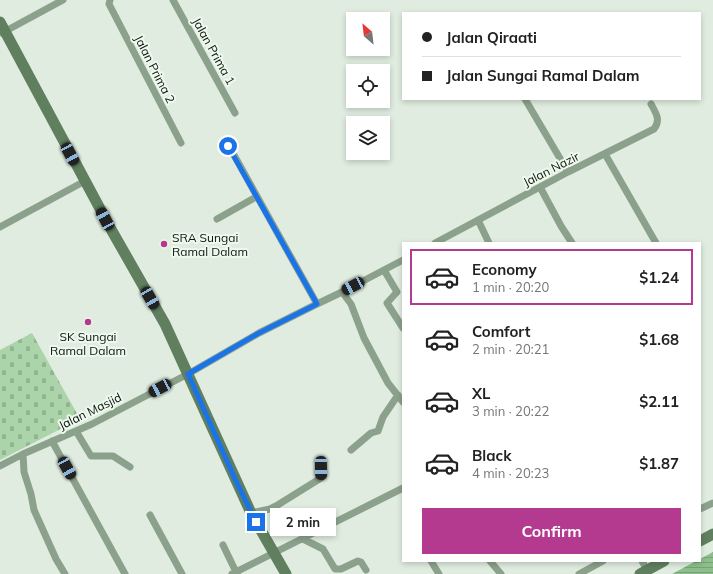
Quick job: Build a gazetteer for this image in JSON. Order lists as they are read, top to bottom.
{
  "streets": {
    "street": [
      "Jalan Prima 1",
      "Jalan Prima 2",
      "Jalan Nazir",
      "Jalan Masjid"
    ]
  },
  "places": ["SRA Sungai Ramal Dalam", "SK Sungai Ramal Dalam"],
  "north": "top left",
  "page": {
    "banner": ["Jalan Qiraati", "Jalan Sungai Ramal Dalam"],
    "list": [
      {
        "name": "Economy",
        "note": "1 min · 20:20",
        "value": "$1.24"
      },
      {
        "name": "Comfort",
        "note": "2 min · 20:21",
        "value": "$1.68"
      },
      {
        "name": "XL",
        "note": "3 min · 20:22",
        "value": "$2.11"
      },
      {
        "name": "Black",
        "note": "4 min · 20:23",
        "value": "$1.87"
      }
    ],
    "buttons": "Confirm",
    "bubble": "2 min"
  }
}
